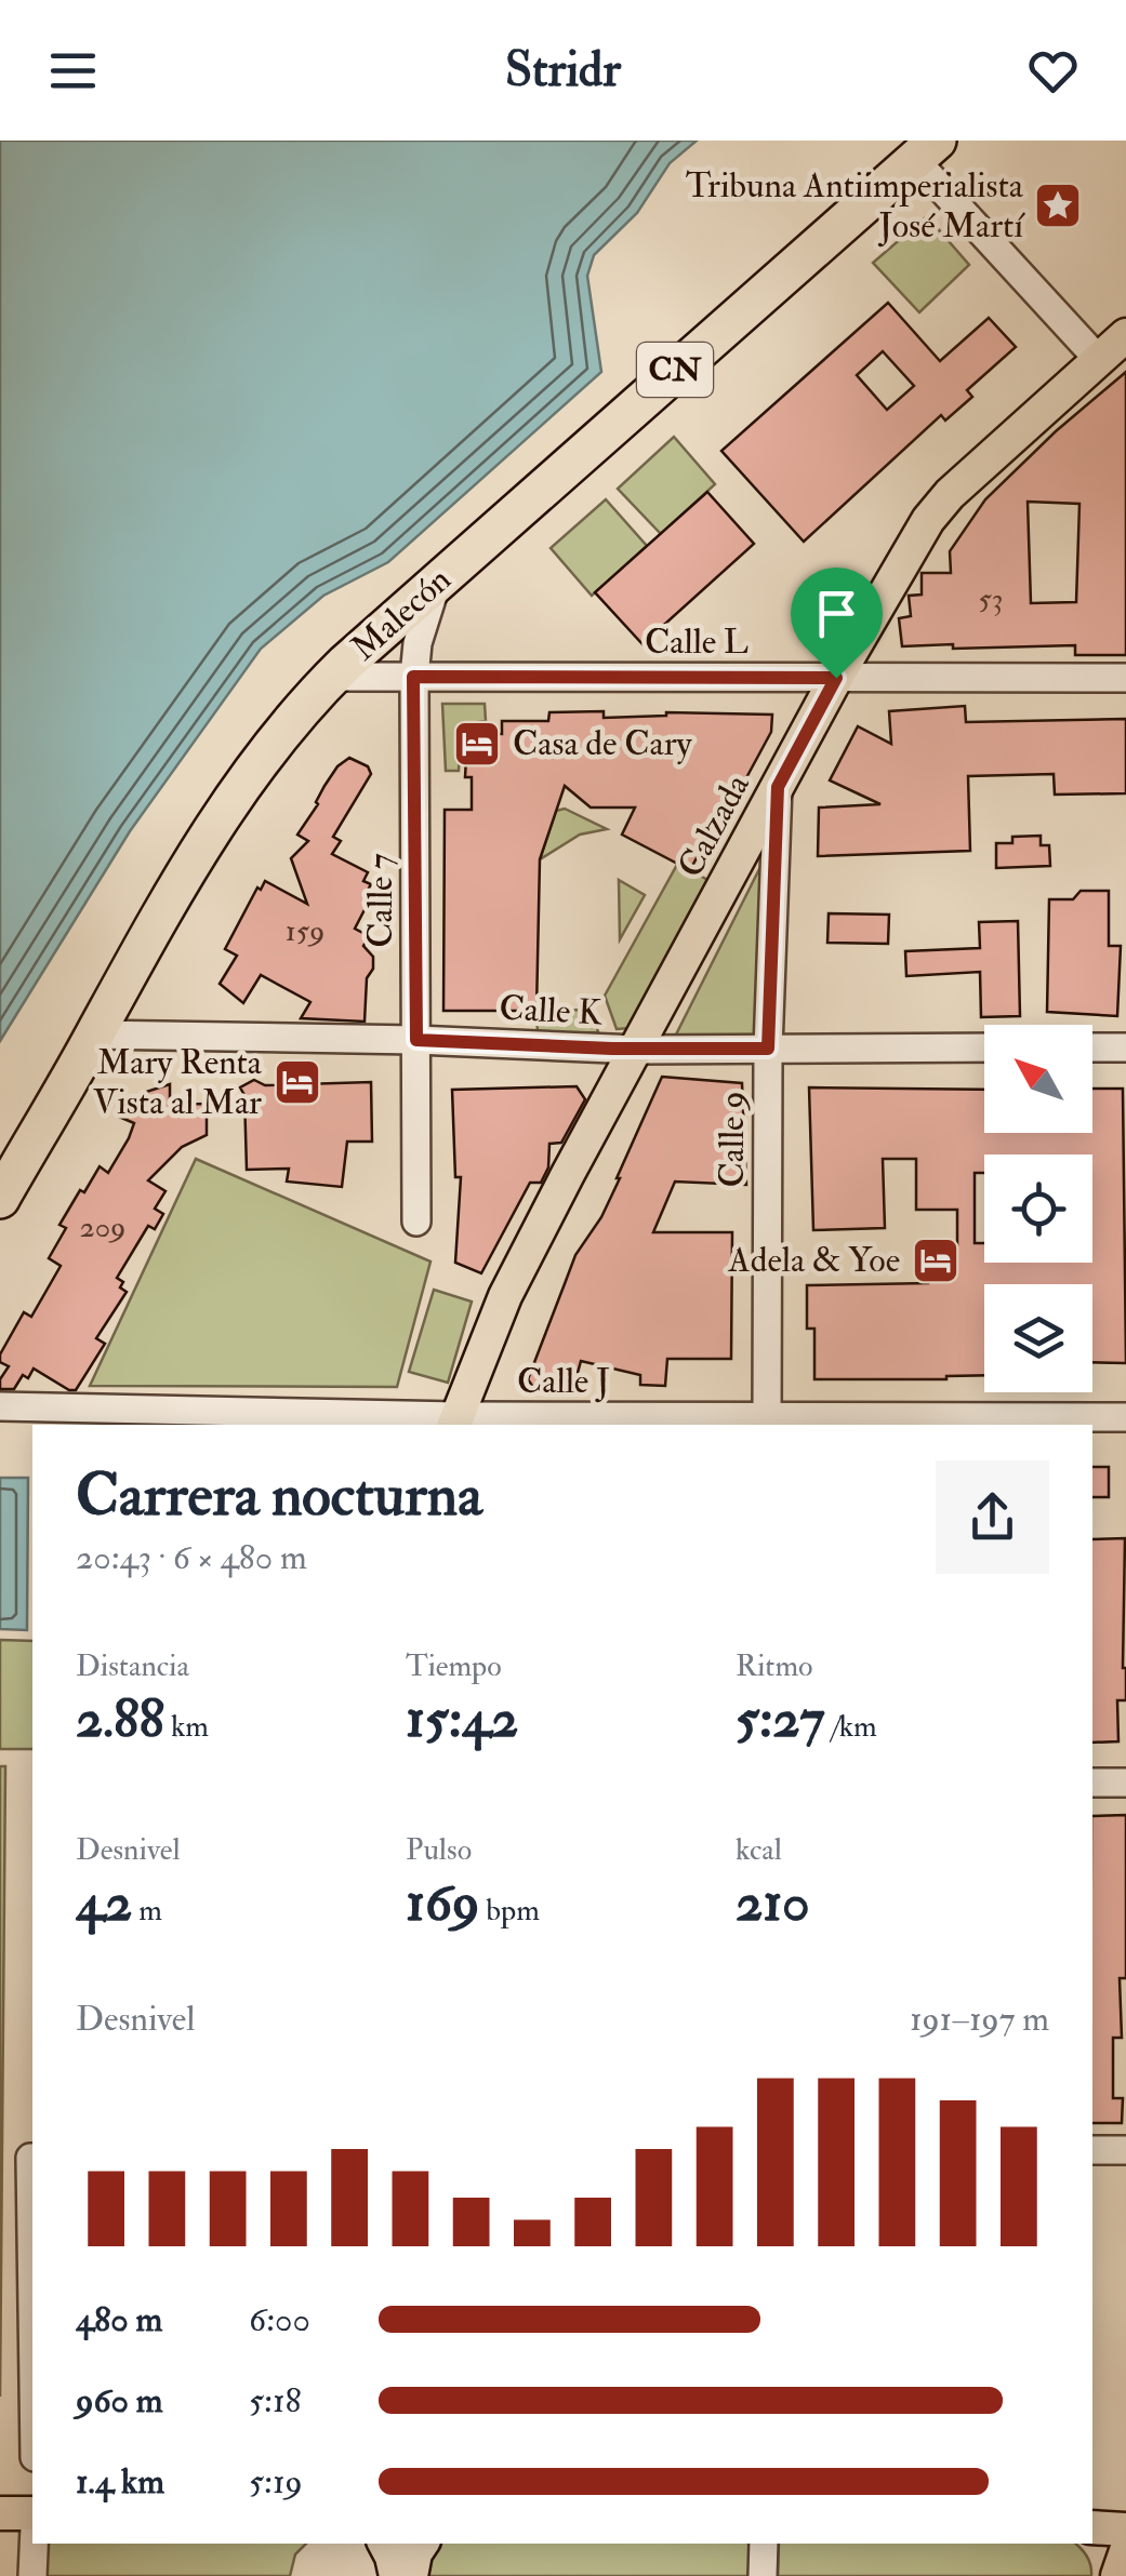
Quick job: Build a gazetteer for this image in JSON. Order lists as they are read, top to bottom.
{
  "streets": {
    "highway": ["CN", "Malecón"],
    "main road": ["Calzada"],
    "street": [
      "Calle L",
      "Calle 7",
      "Calle K",
      "Calle 9",
      "Calle J"
    ]
  },
  "crossings": [
    ["Malecón", "Calle L"],
    ["Malecón", "Calle 7"],
    ["Malecón", "Calle K"],
    ["Calle L", "Calzada"],
    ["Calle L", "Calle 7"],
    ["Calzada", "Calle K"],
    ["Calzada", "Calle 9"],
    ["Calzada", "Calle J"],
    ["Calle 7", "Calle K"],
    ["Calle K", "Calle 9"],
    ["Calle 9", "Calle J"]
  ],
  "places": {
    "place": ["Tribuna Antiimperialista José Martí"],
    "hotel": ["Casa de Cary", "Mary Renta Vista al Mar", "Adela & Yoe"]
  },
  "house_numbers": ["53", "159", "209"],
  "north": "top left",
  "page": {
    "header": "Stridr",
    "heading": ["Carrera nocturna", "20:43 · 6 × 480 m"],
    "stats": [
      ["Distancia", "2.88 km"],
      ["Tiempo", "15:42"],
      ["Ritmo", "5:27 /km"],
      ["Desnivel", "42 m"],
      ["Pulso", "169 bpm"],
      ["kcal", "210"]
    ],
    "chart": ["Desnivel", "191–197 m"],
    "list": [
      {
        "name": "480 m",
        "note": "6:00"
      },
      {
        "name": "960 m",
        "note": "5:18"
      },
      {
        "name": "1.4 km",
        "note": "5:19"
      }
    ]
  }
}
